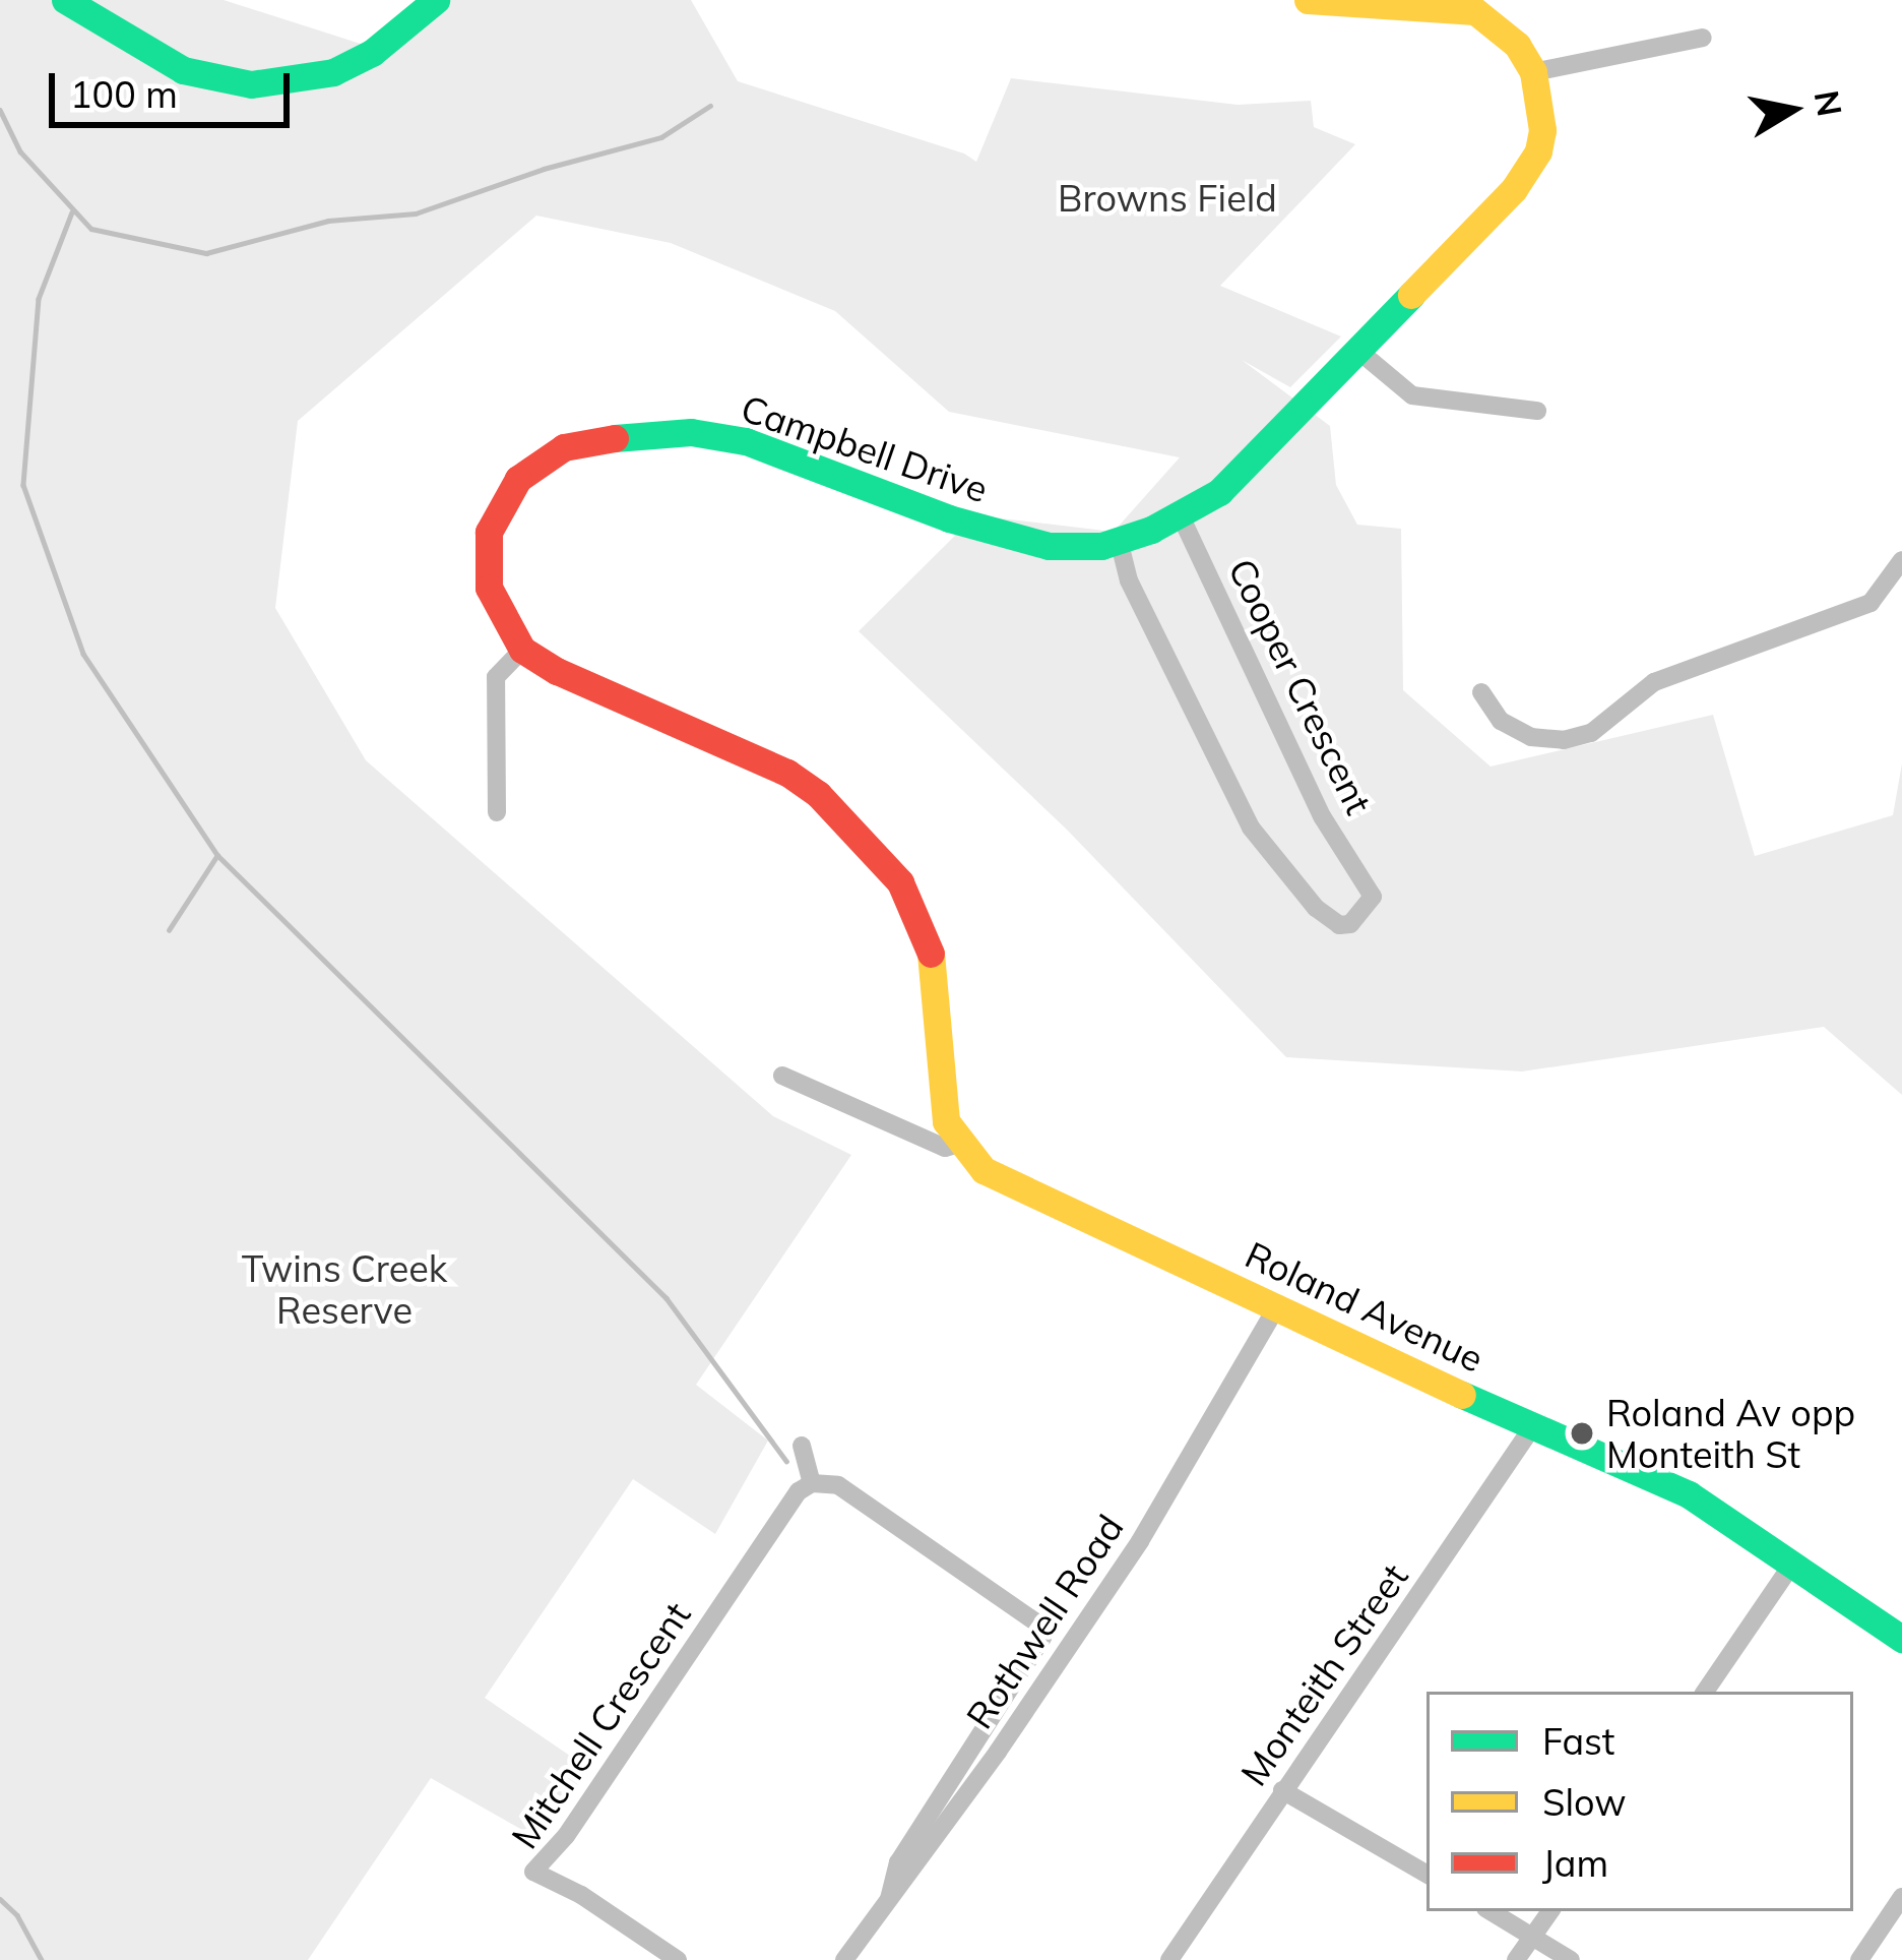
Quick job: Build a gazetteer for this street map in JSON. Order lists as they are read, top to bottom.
{
  "streets": {
    "street": [
      "Campbell Drive",
      "Cooper Crescent",
      "Roland Avenue",
      "Rothwell Road",
      "Monteith Street",
      "Mitchell Crescent"
    ]
  },
  "crossings": [
    ["Campbell Drive", "Cooper Crescent"],
    ["Roland Avenue", "Rothwell Road"],
    ["Roland Avenue", "Monteith Street"]
  ],
  "parks": ["Browns Field", "Twins Creek Reserve"],
  "places": ["Roland Av opp Monteith St"],
  "legend": ["Fast", "Slow", "Jam"],
  "scale_bar": "100 m",
  "north": "right"
}
